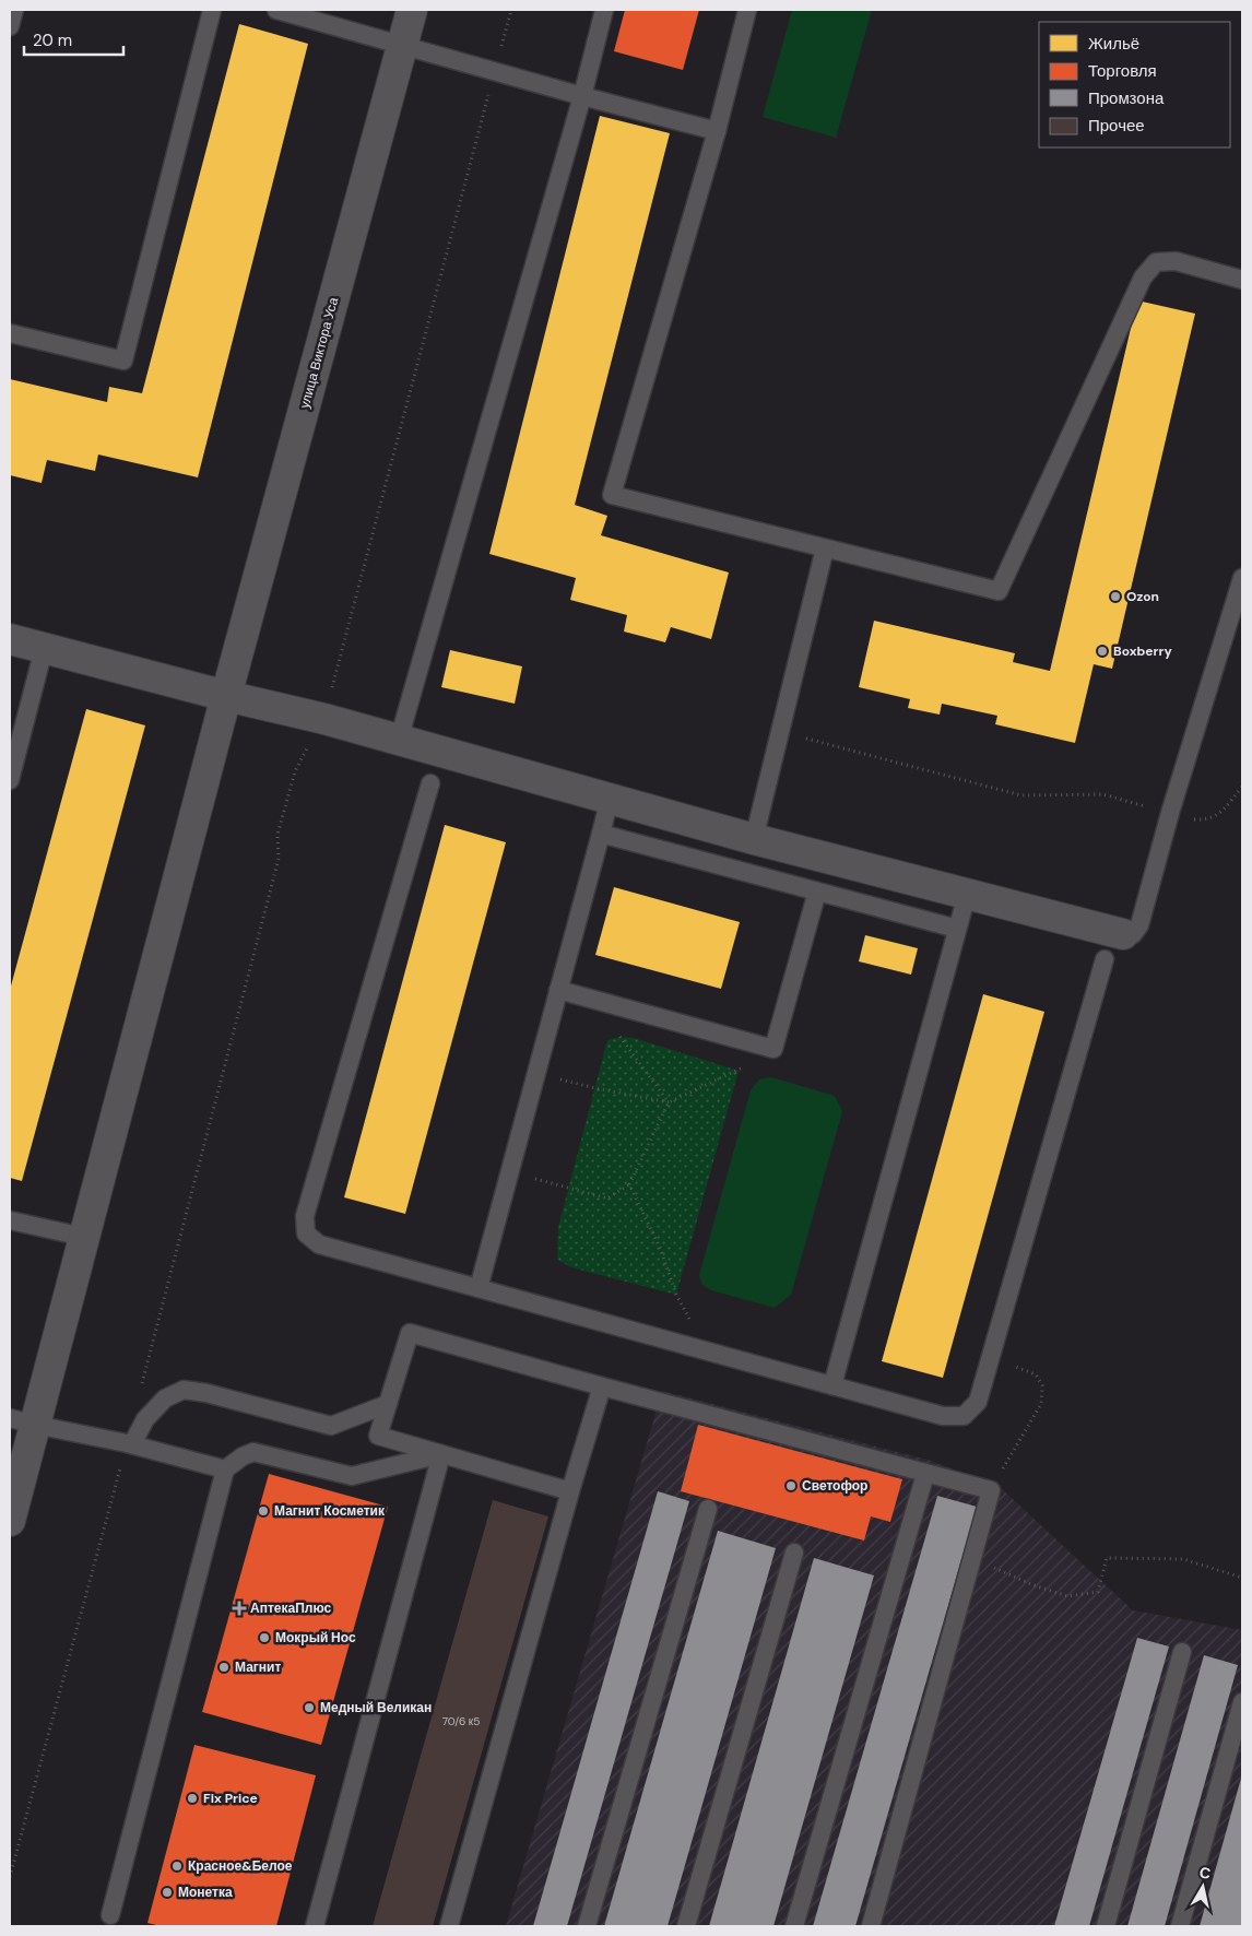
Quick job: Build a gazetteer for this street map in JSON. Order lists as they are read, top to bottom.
{
  "streets": {
    "street": ["улица Виктора Уса"]
  },
  "places": {
    "other": [
      "Ozon",
      "Boxberry",
      "Светофор",
      "Магнит Косметик",
      "Мокрый Нос",
      "Магнит",
      "Медный Великан",
      "Fix Price",
      "Красное&Белое",
      "Монетка"
    ],
    "health": ["АптекаПлюс"]
  },
  "house_numbers": ["70/6 к5"],
  "legend": [
    "Жильё",
    "Торговля",
    "Промзона",
    "Прочее"
  ],
  "scale_bar": "20 m",
  "north": "top"
}
